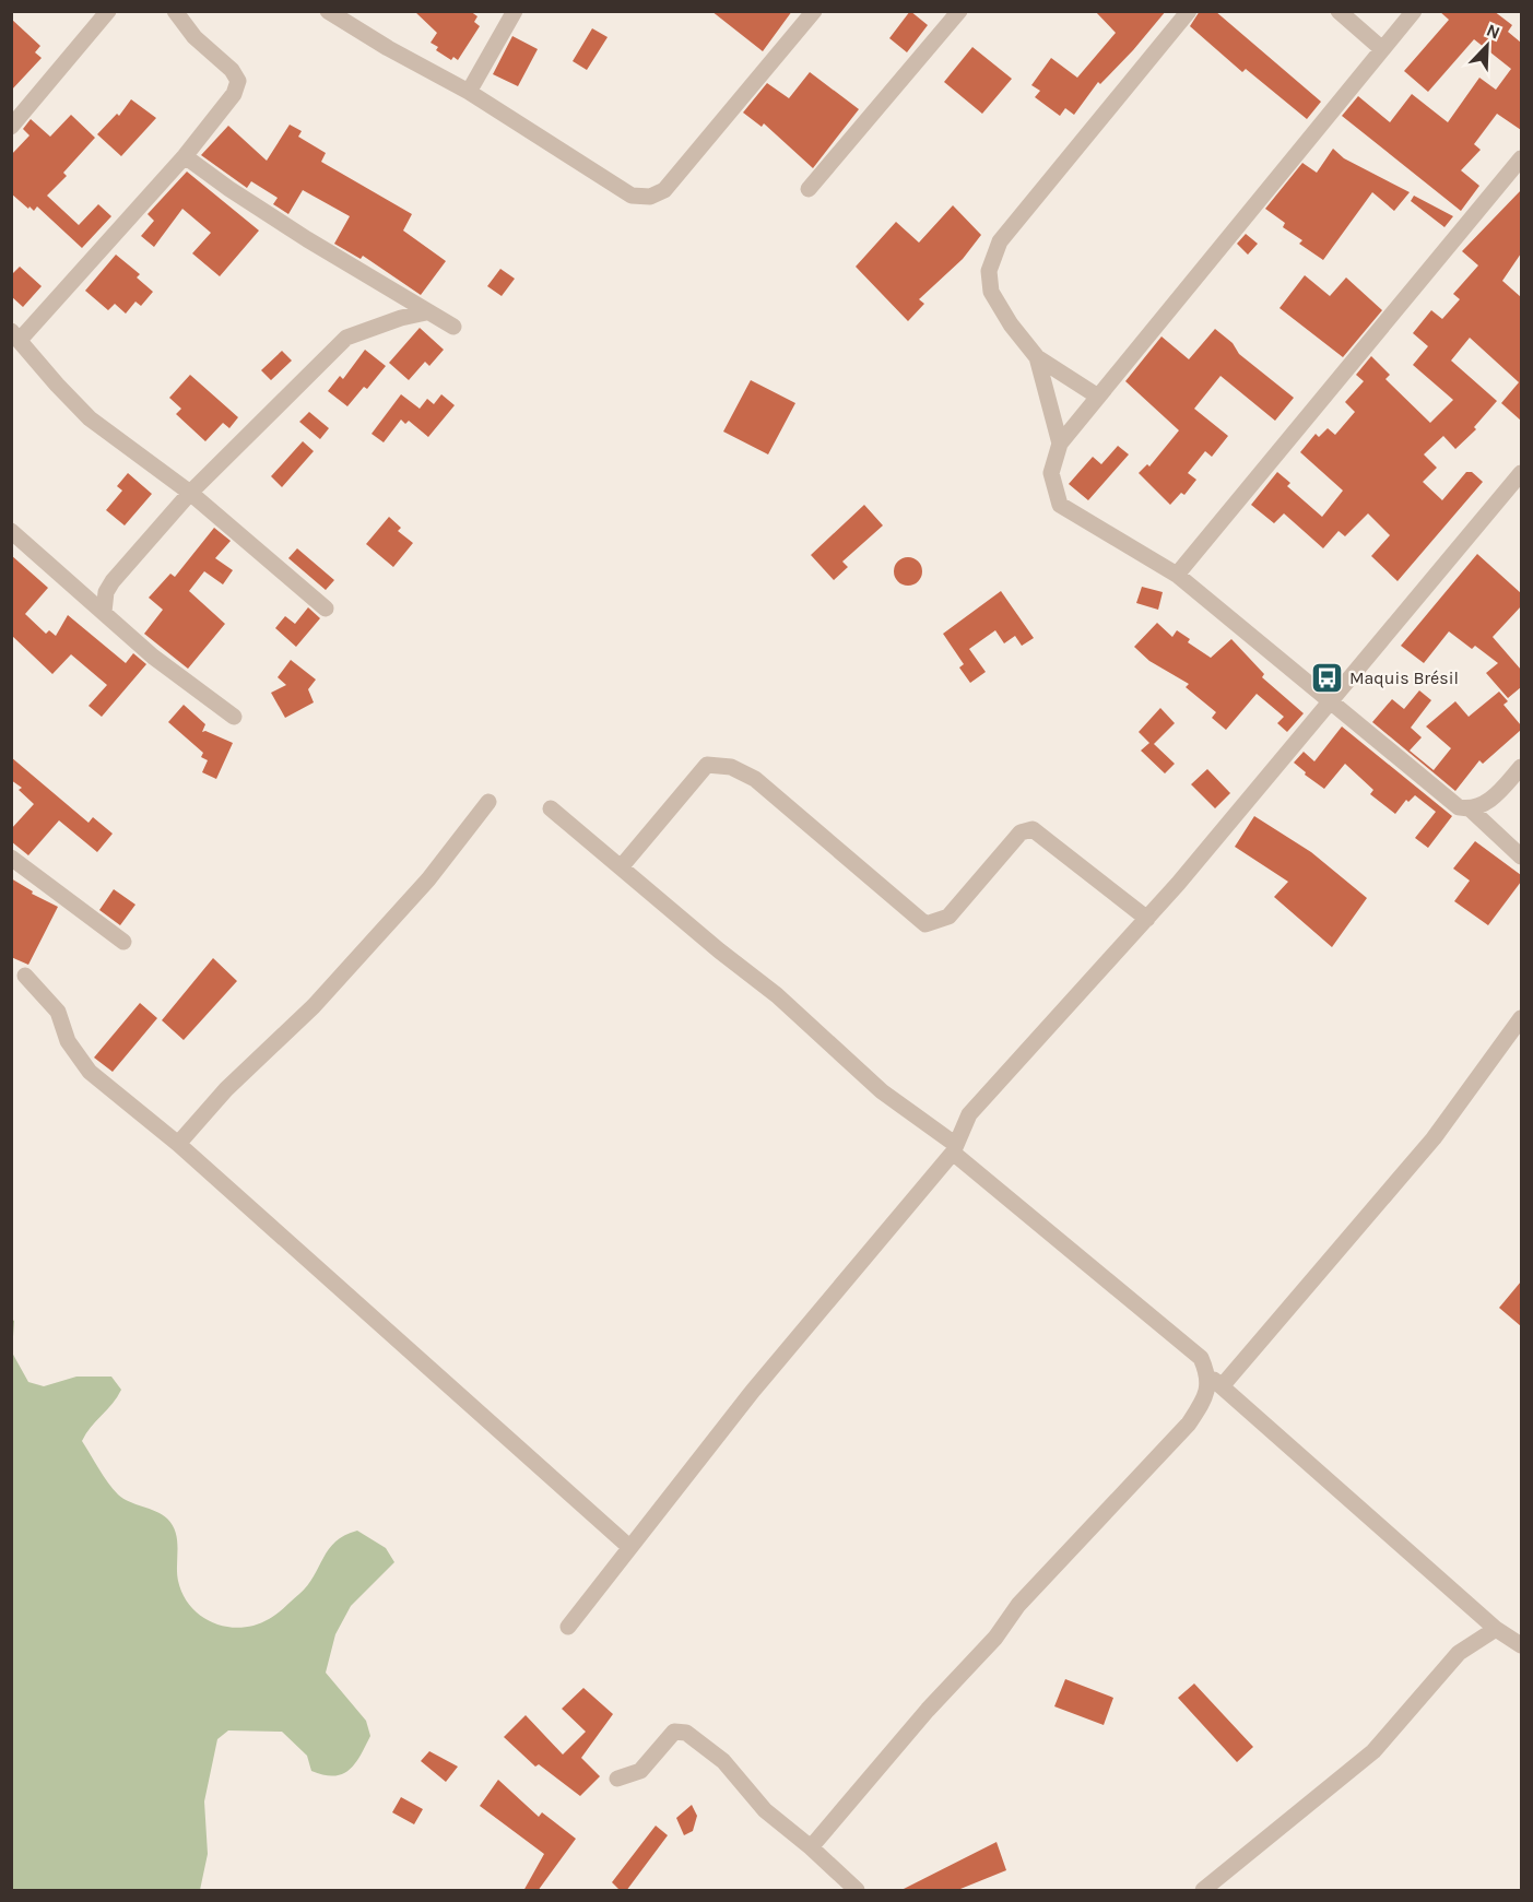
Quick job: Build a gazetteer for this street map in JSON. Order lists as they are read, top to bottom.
{
  "places": {
    "bus stop": ["Maquis Brésil"]
  },
  "north": "top right"
}
